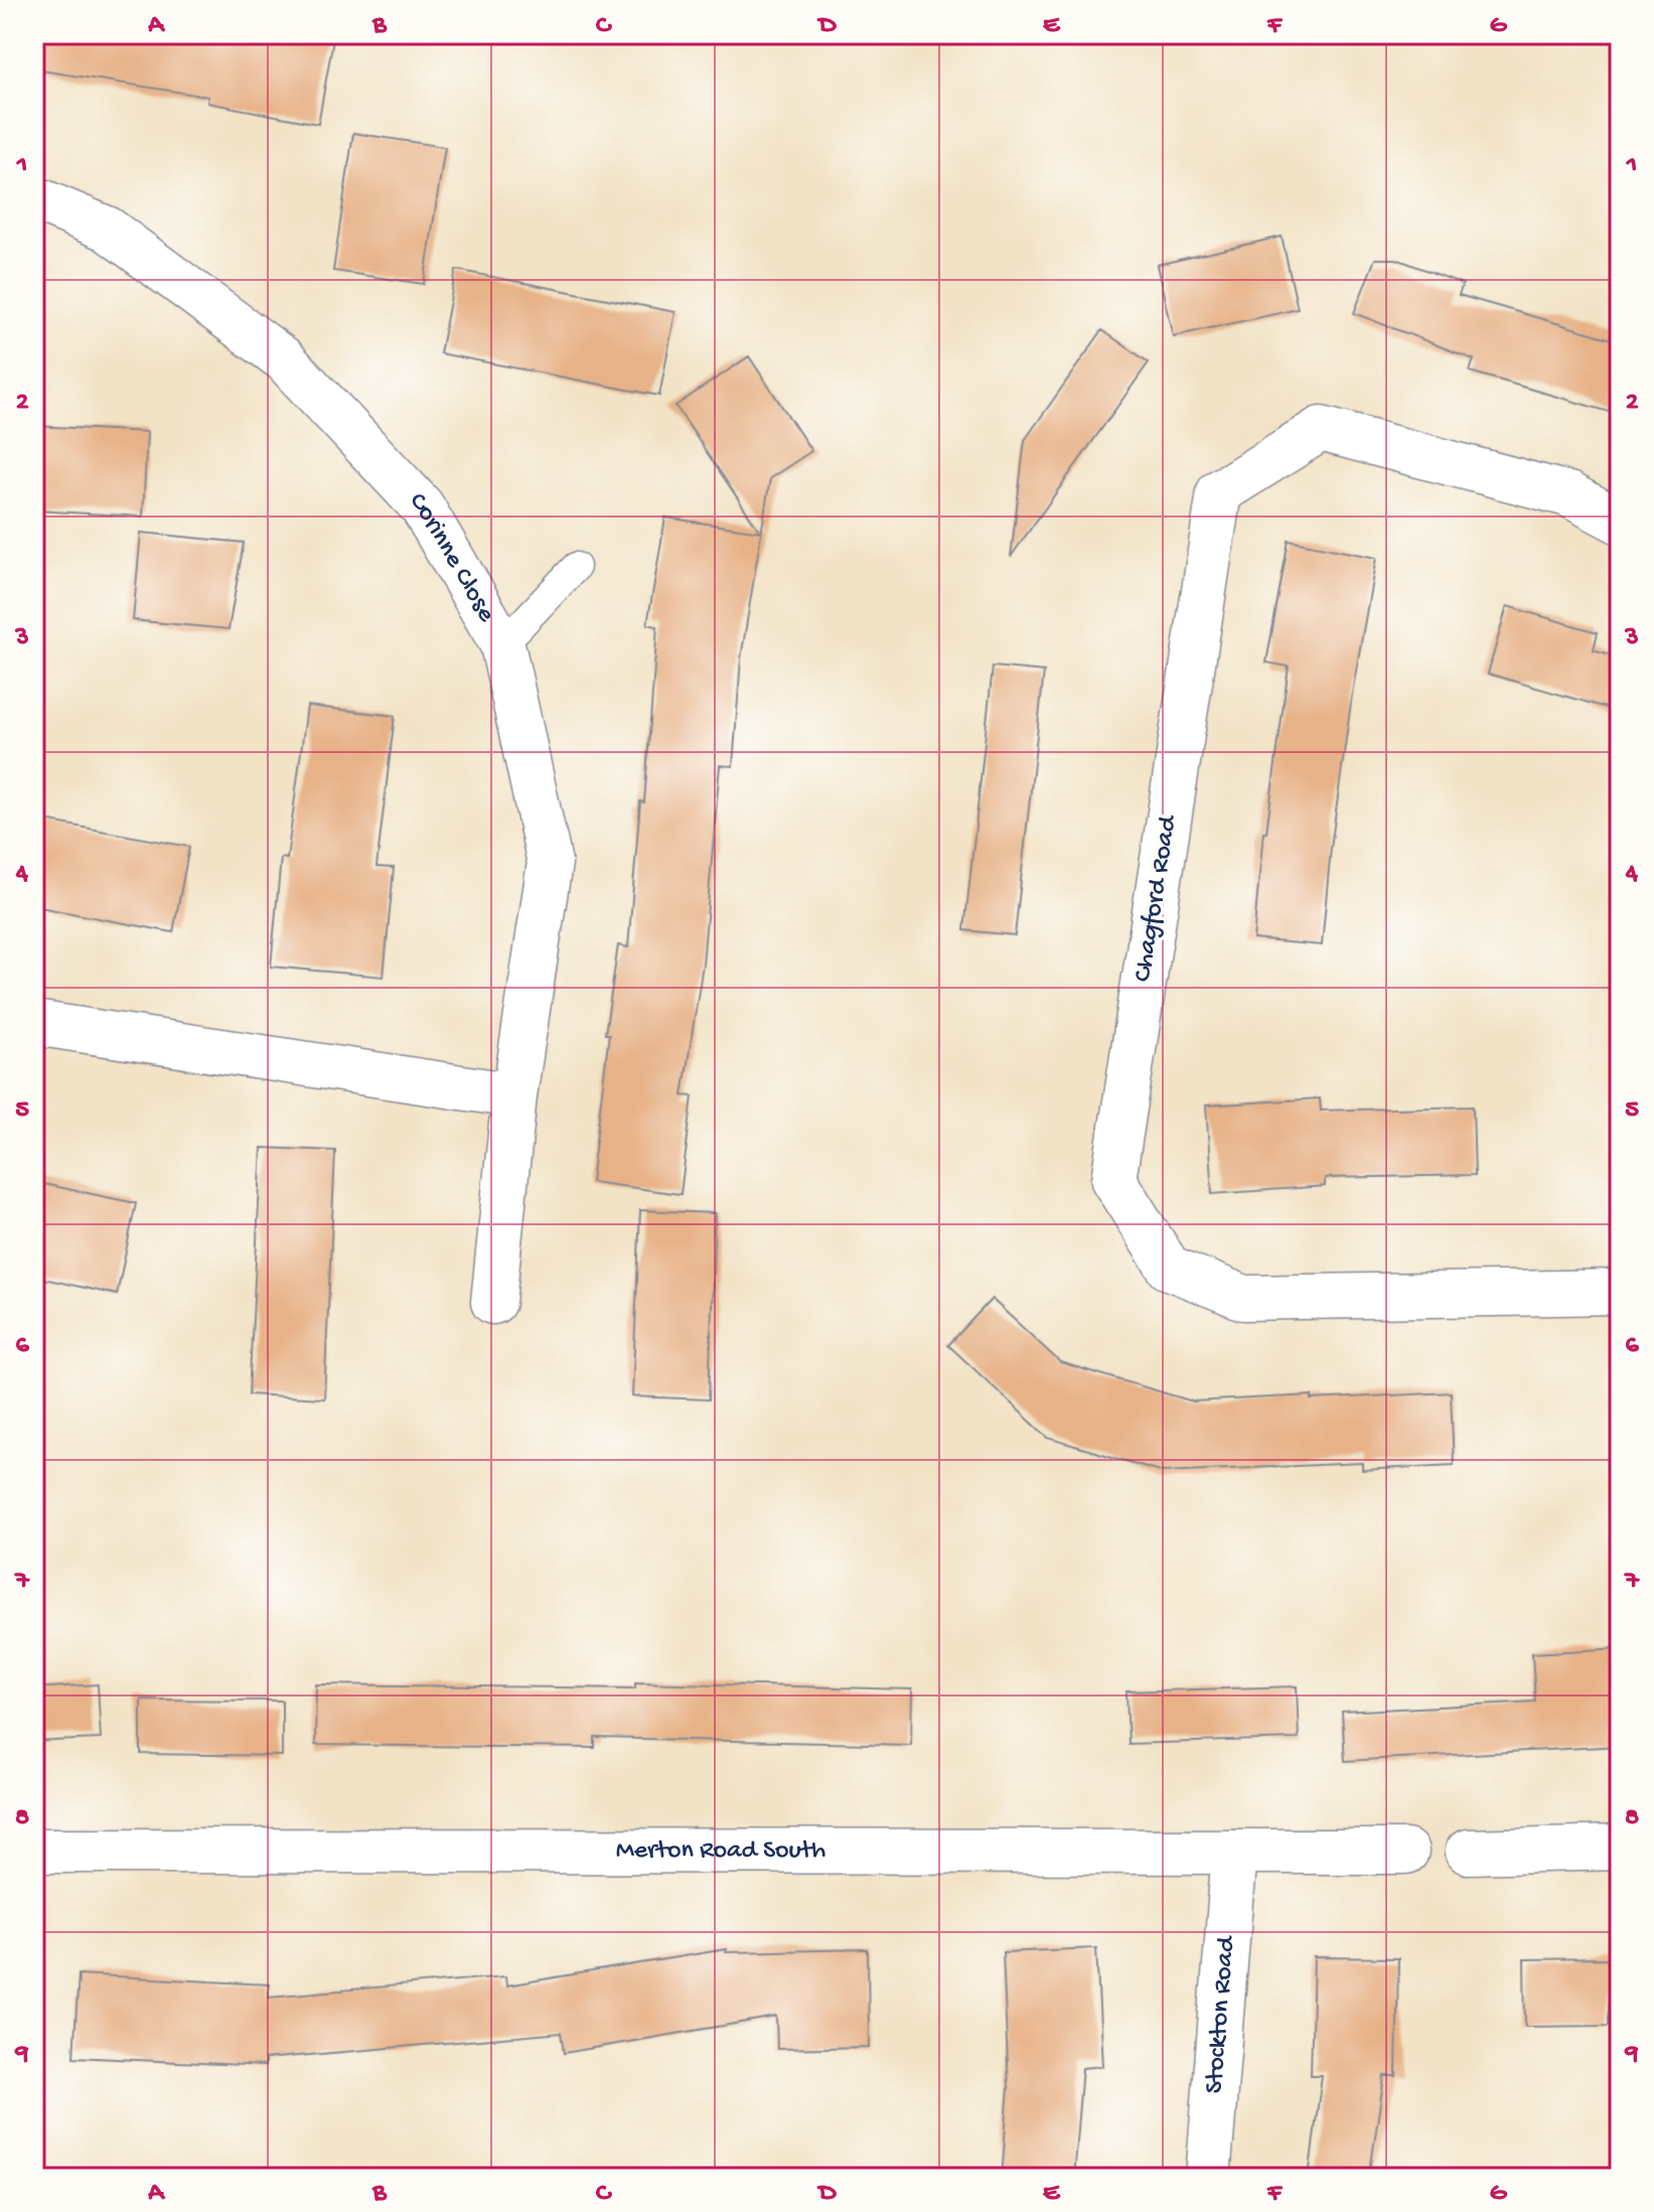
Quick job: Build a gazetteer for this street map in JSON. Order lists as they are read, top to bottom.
{
  "streets": {
    "street": [
      "Corinne Close",
      "Chagford Road",
      "Merton Road South",
      "Stockton Road"
    ]
  },
  "crossings": [
    ["Merton Road South", "Stockton Road"]
  ],
  "grid": {
    "columns": [
      "A",
      "B",
      "C",
      "D",
      "E",
      "F",
      "G"
    ],
    "rows": [
      "1",
      "2",
      "3",
      "4",
      "5",
      "6",
      "7",
      "8",
      "9"
    ]
  }
}
